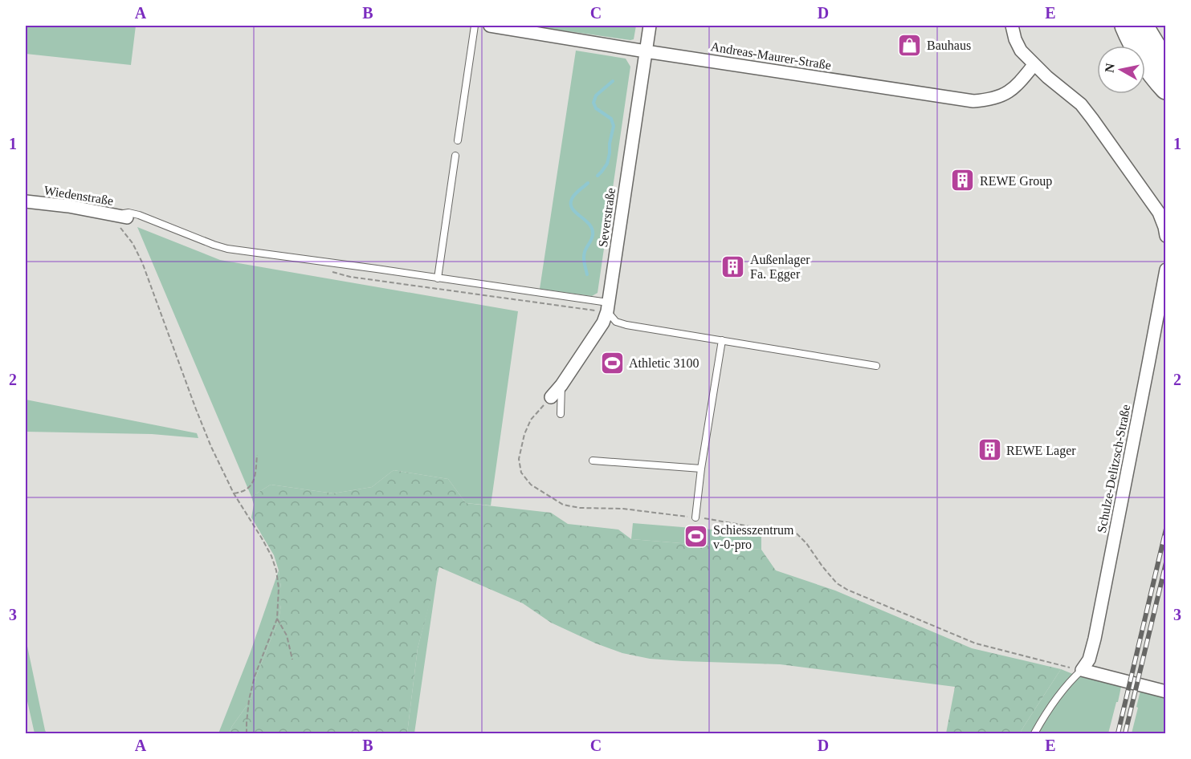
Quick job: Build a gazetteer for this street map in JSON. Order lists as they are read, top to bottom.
{
  "streets": {
    "street": [
      "Andreas-Maurer-Straße",
      "Wiedenstraße",
      "Severstraße",
      "Schulze-Delitzsch-Straße"
    ]
  },
  "crossings": [
    ["Andreas-Maurer-Straße", "Severstraße"]
  ],
  "places": {
    "shop": ["Bauhaus"],
    "building": ["REWE Group", "Außenlager Fa. Egger", "REWE Lager"],
    "sports": ["Athletic 3100", "Schiesszentrum v-0-pro"]
  },
  "north": "left",
  "grid": {
    "columns": [
      "A",
      "B",
      "C",
      "D",
      "E"
    ],
    "rows": ["1", "2", "3"]
  }
}
